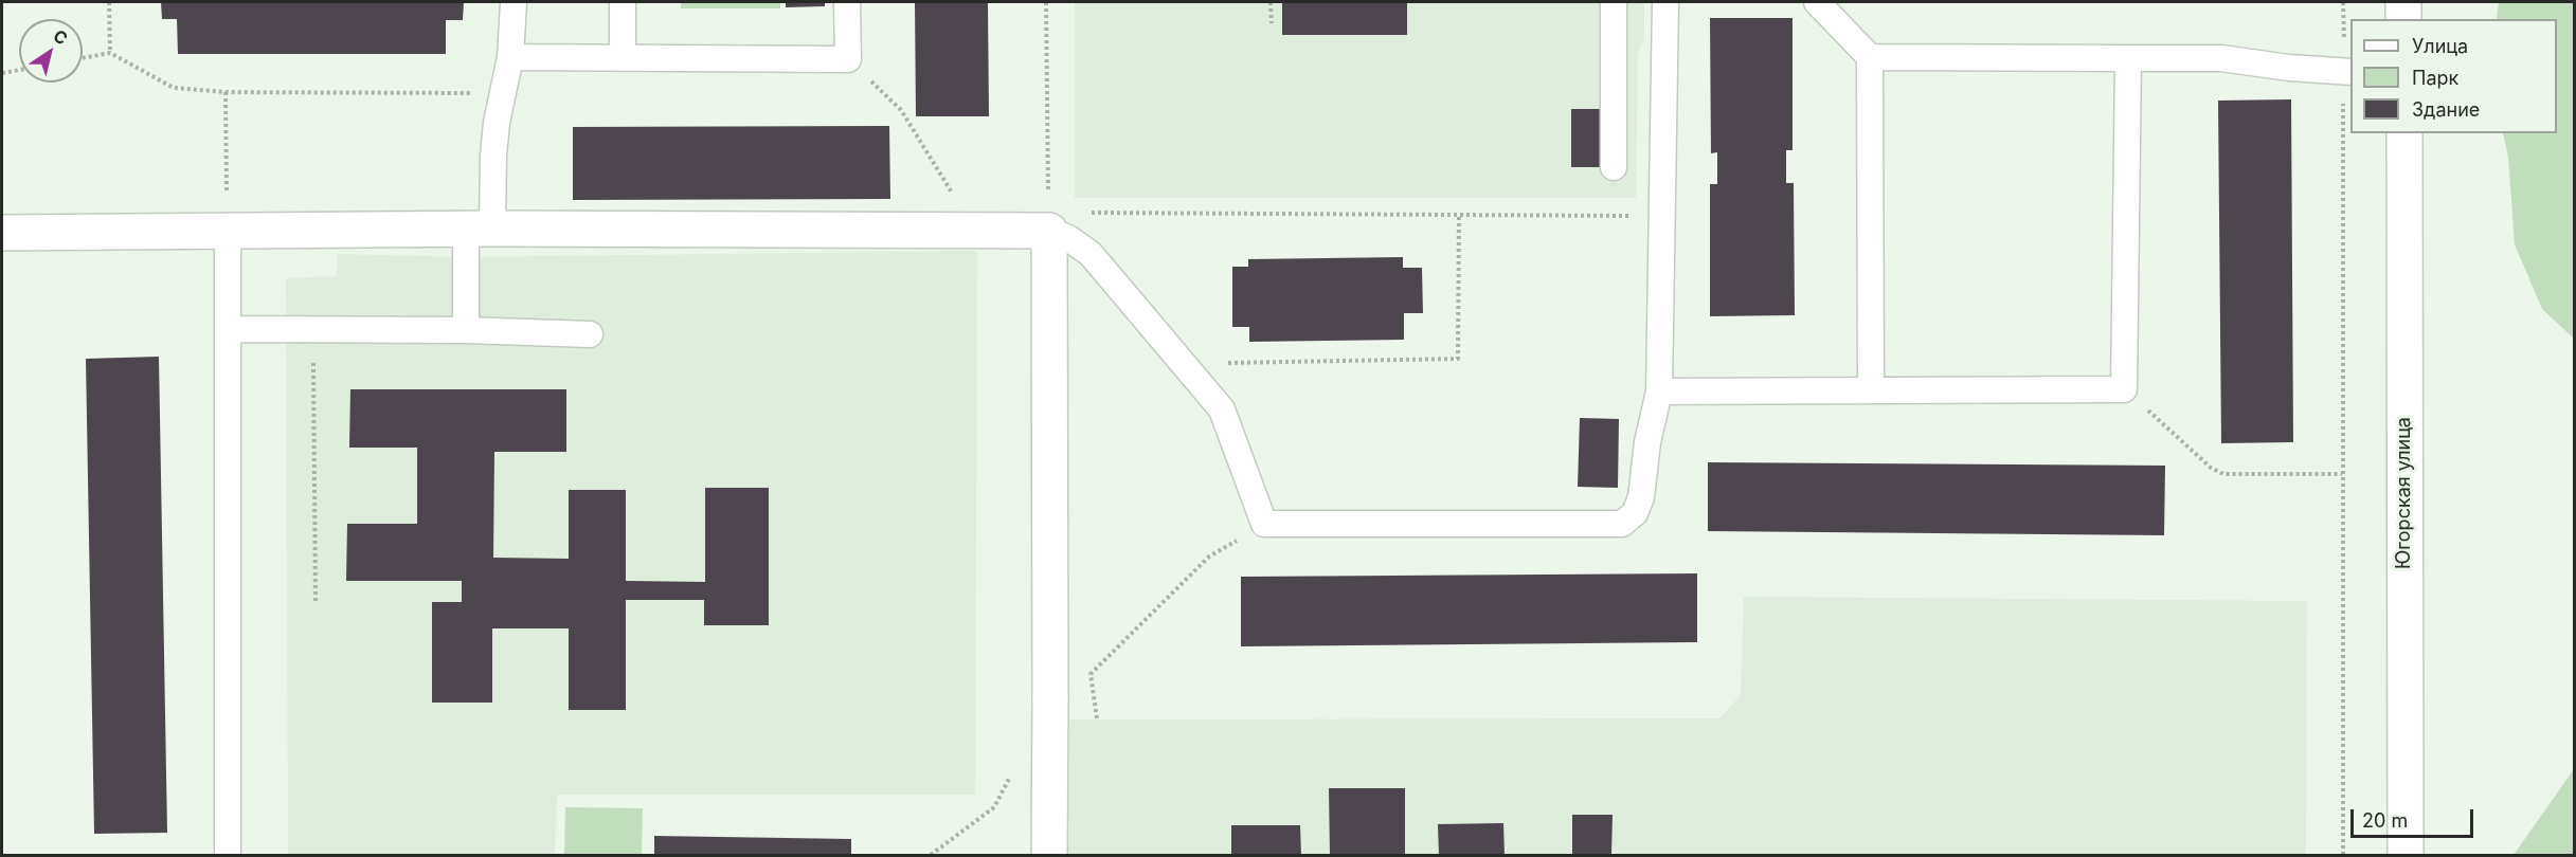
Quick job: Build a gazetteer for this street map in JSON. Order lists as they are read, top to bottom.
{
  "streets": {
    "street": ["Югорская улица"]
  },
  "legend": ["Улица", "Парк", "Здание"],
  "scale_bar": "20 m",
  "north": "top right"
}
